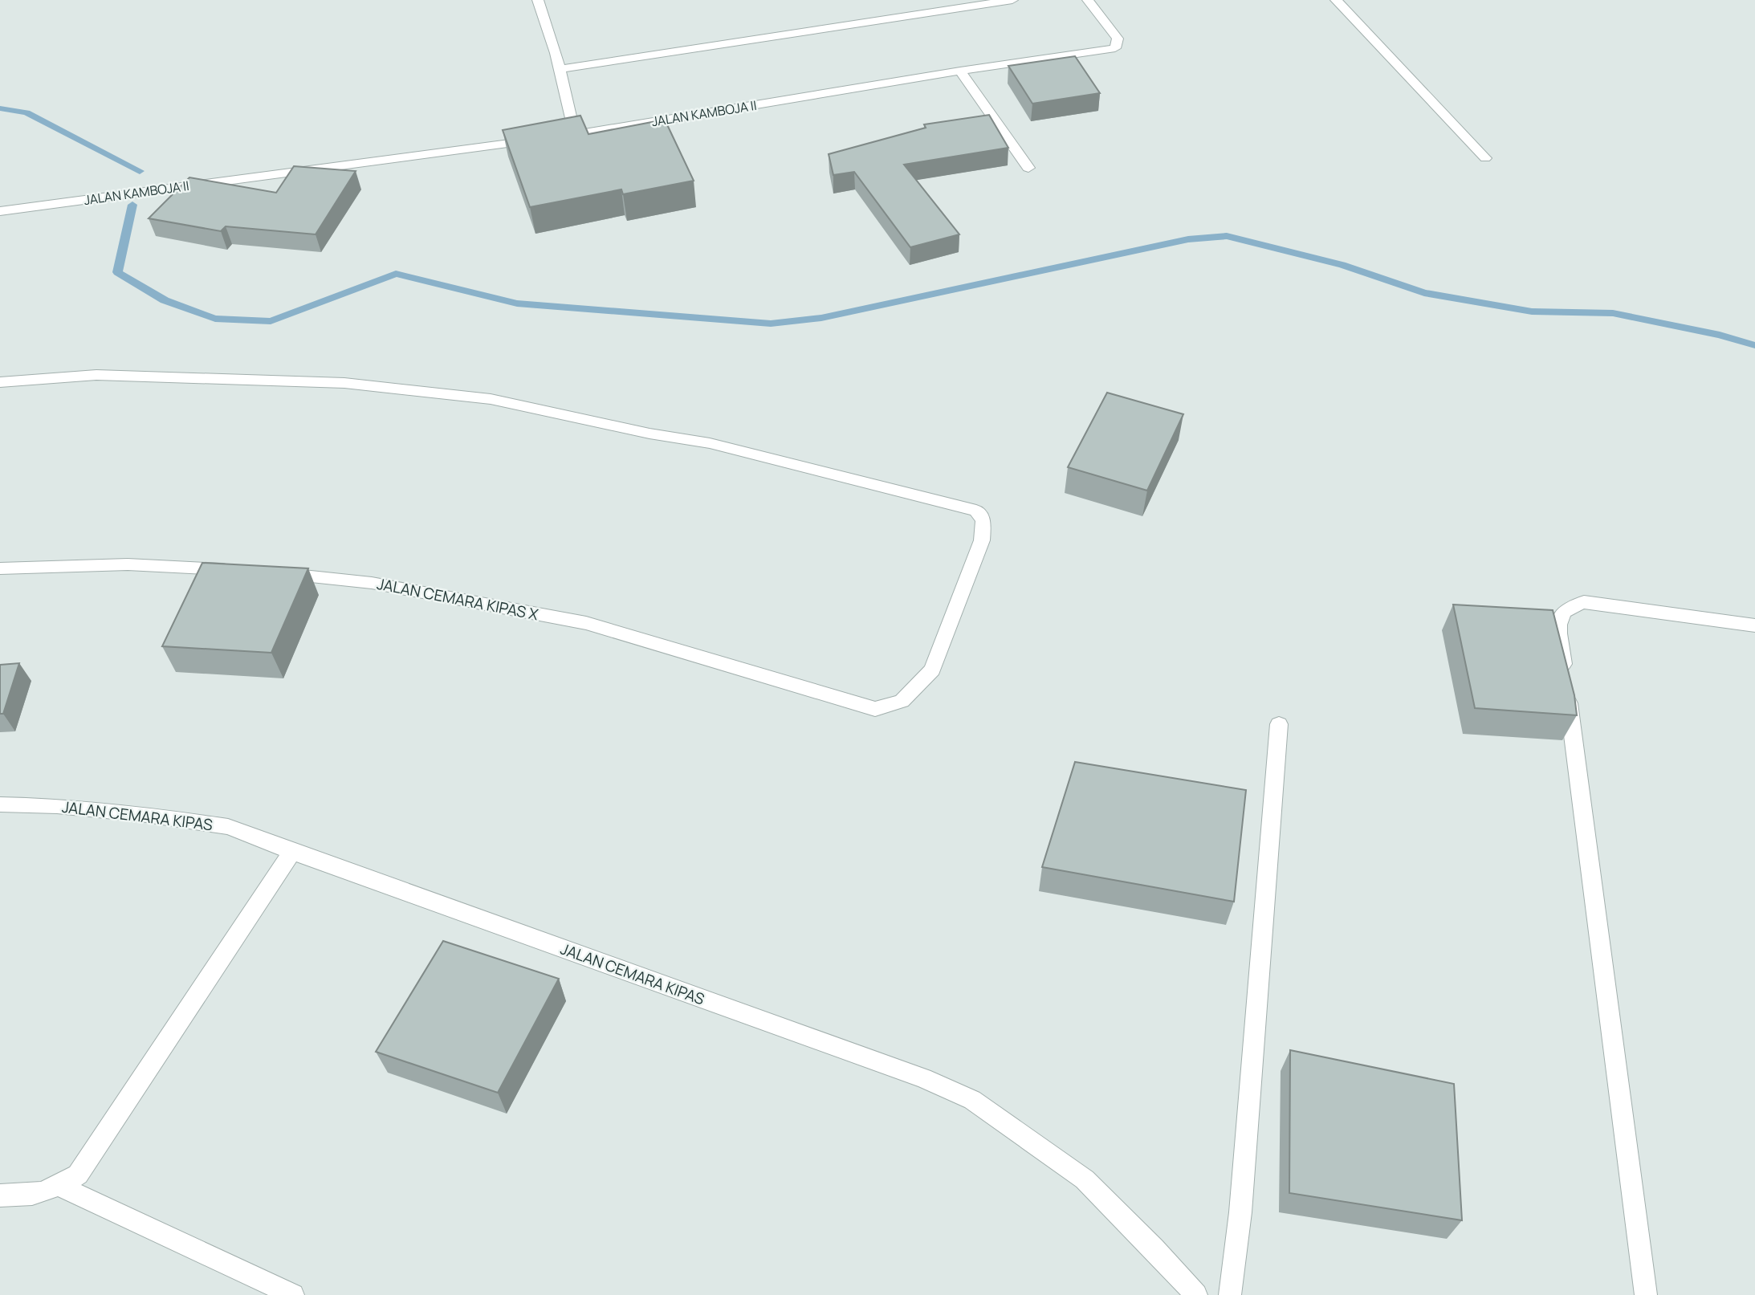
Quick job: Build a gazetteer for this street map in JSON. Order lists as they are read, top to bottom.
{
  "streets": {
    "street": ["JALAN KAMBOJA II", "JALAN CEMARA KIPAS X", "JALAN CEMARA KIPAS"]
  }
}
